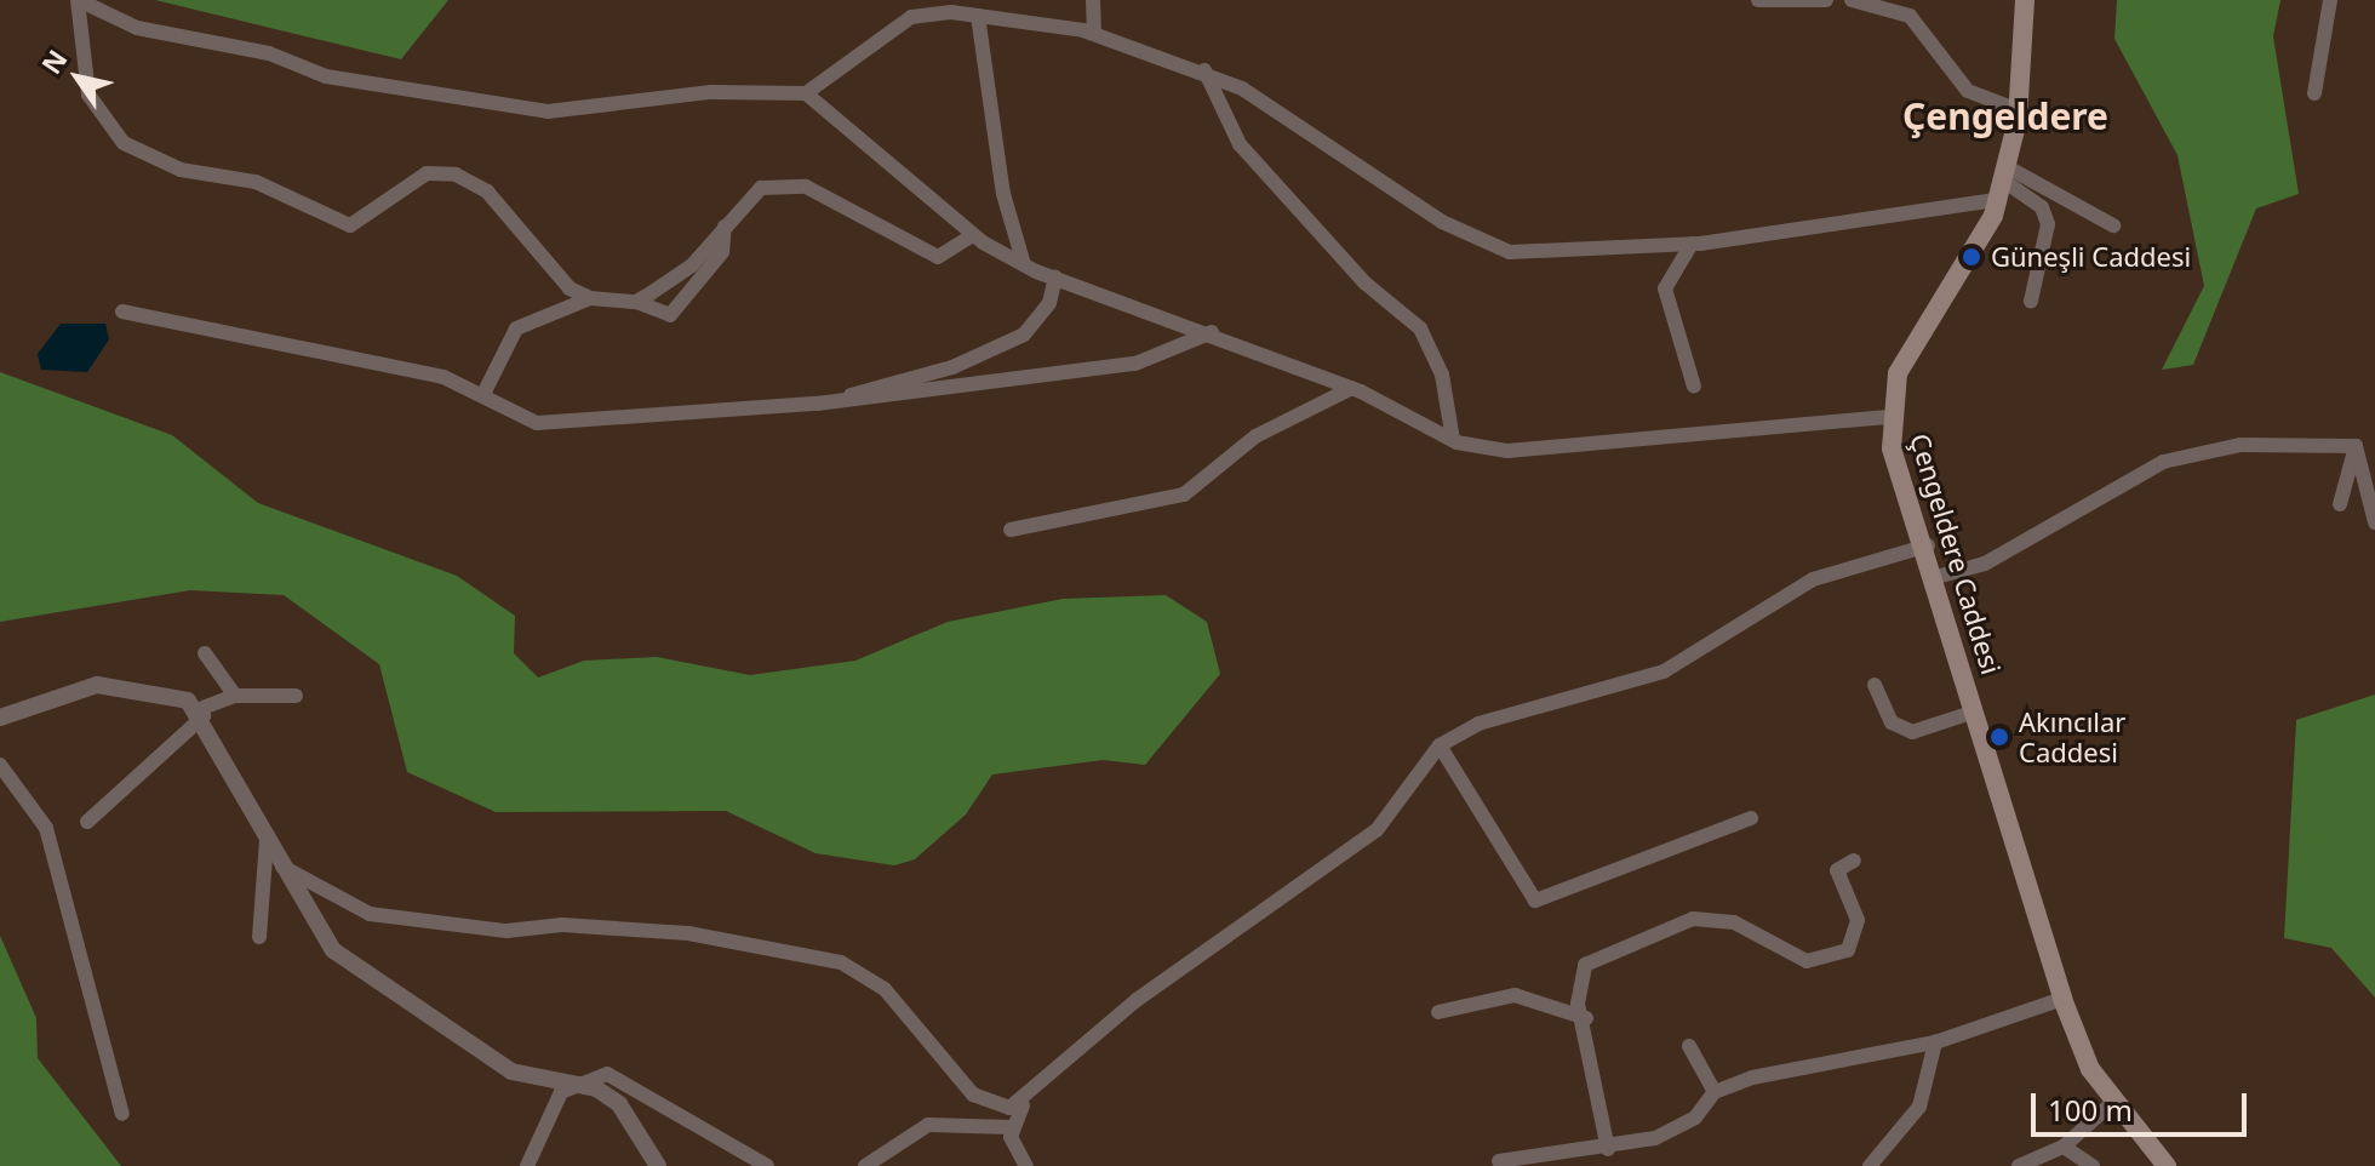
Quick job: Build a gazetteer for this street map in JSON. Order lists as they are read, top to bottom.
{
  "streets": {
    "main road": ["Çengeldere Caddesi"]
  },
  "districts": ["Çengeldere"],
  "places": ["Güneşli Caddesi", "Akıncılar Caddesi"],
  "scale_bar": "100 m",
  "north": "top left"
}
